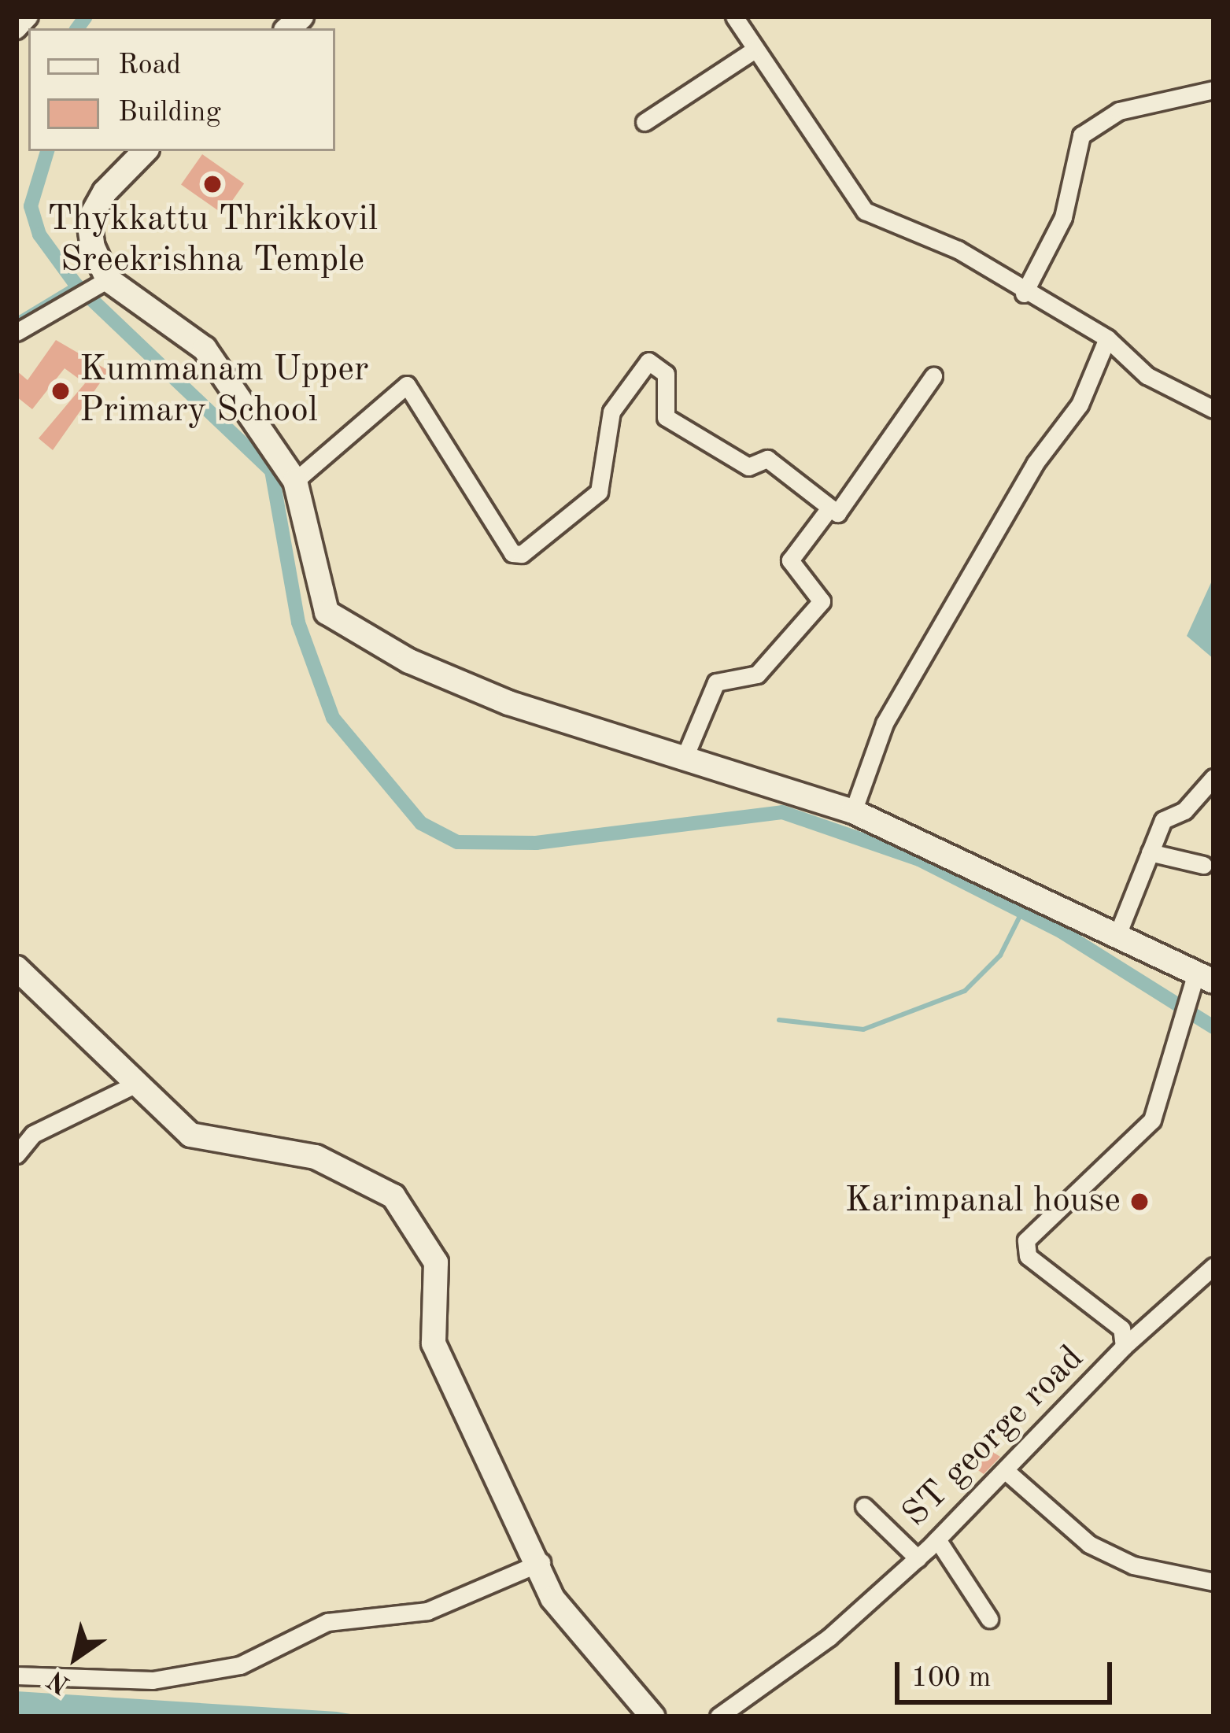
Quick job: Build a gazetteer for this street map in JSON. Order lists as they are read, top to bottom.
{
  "streets": {
    "street": ["ST george road"]
  },
  "places": ["Thykkattu Thrikkovil Sreekrishna Temple", "Kummanam Upper Primary School", "Karimpanal house"],
  "legend": ["Road", "Building"],
  "scale_bar": "100 m",
  "north": "bottom left"
}
